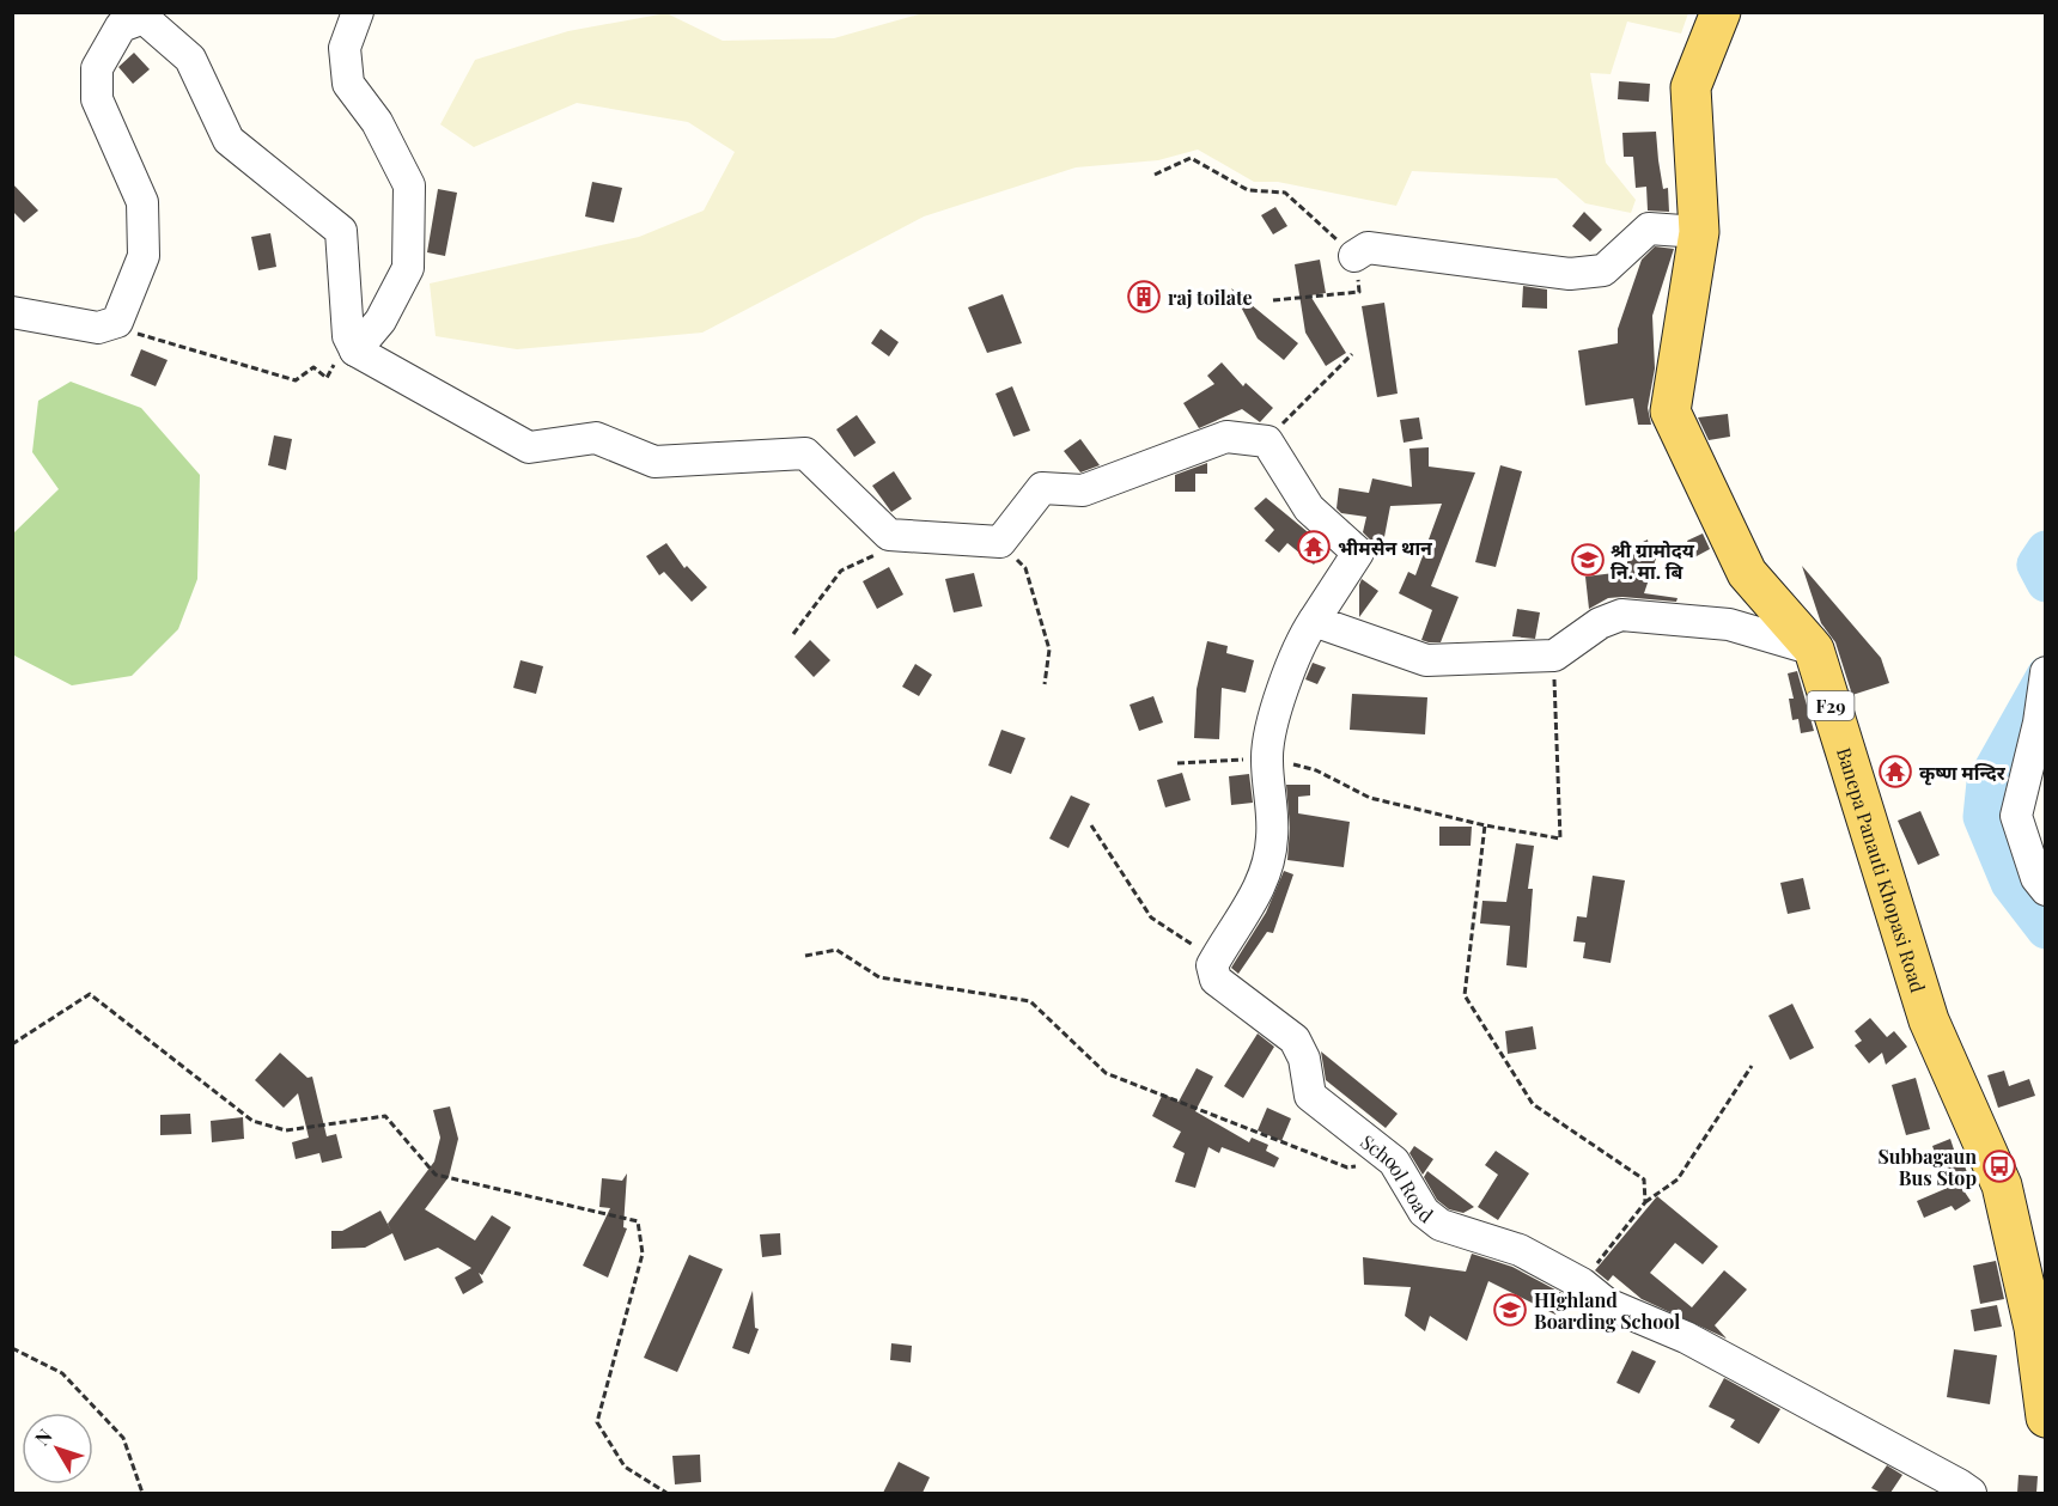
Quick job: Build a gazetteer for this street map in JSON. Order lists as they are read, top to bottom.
{
  "streets": {
    "main road": ["F29", "Banepa Panauti Khopasi Road"],
    "street": ["School Road"]
  },
  "places": {
    "building": ["raj toilate"],
    "temple": ["भीमसेन थान", "कृष्ण मन्दिर"],
    "school or university": ["श्री ग्रामोदय नि. मा. बि", "HIghland Boarding School"],
    "bus stop": ["Subbagaun Bus Stop"]
  },
  "north": "top left"
}
